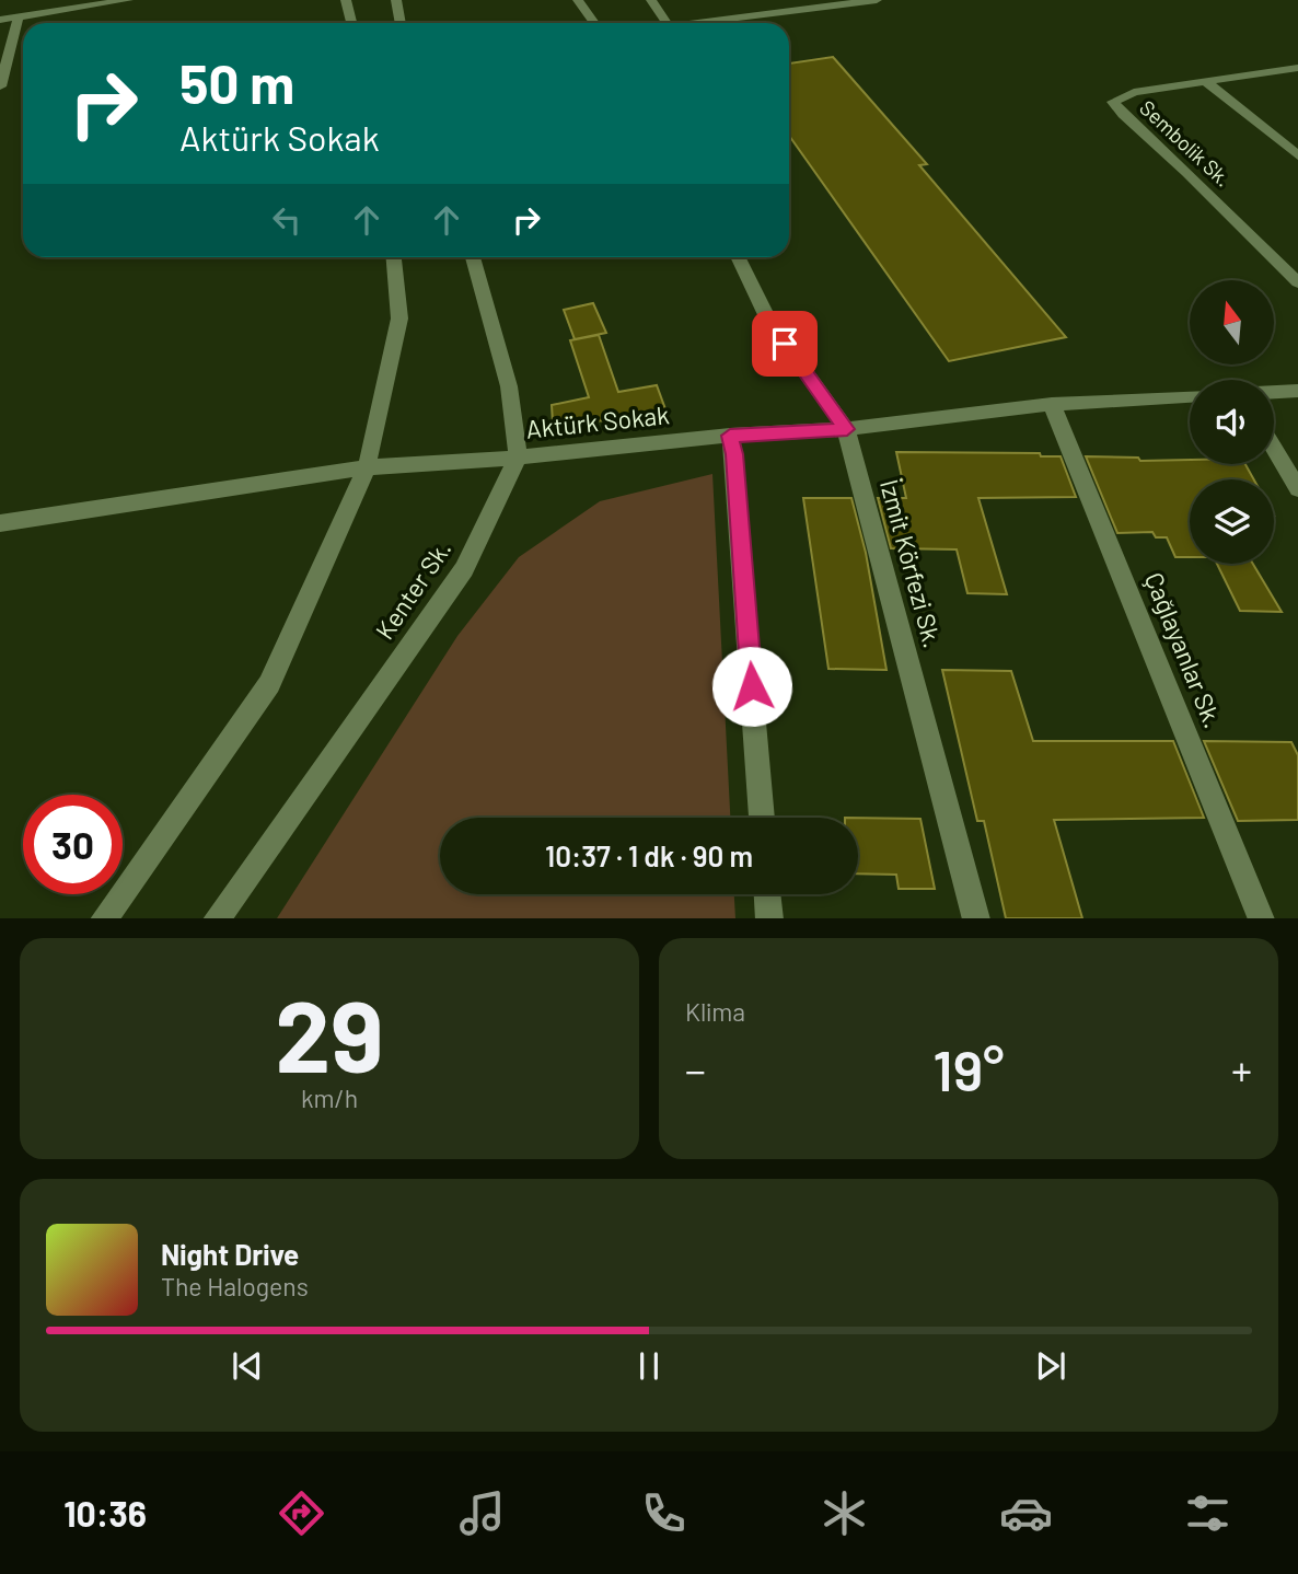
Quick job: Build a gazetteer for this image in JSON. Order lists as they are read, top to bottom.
{
  "streets": {
    "street": [
      "Sembolik Sk.",
      "Aktürk Sokak",
      "İzmit Körfezi Sk.",
      "Kenter Sk.",
      "Çağlayanlar Sk."
    ]
  },
  "crossings": [
    ["Aktürk Sokak", "İzmit Körfezi Sk."],
    ["Aktürk Sokak", "Kenter Sk."],
    ["Aktürk Sokak", "Çağlayanlar Sk."]
  ],
  "north": "top",
  "page": {
    "turn": ["50 m", "Aktürk Sokak"],
    "limit": "30",
    "trip": "10:37 · 1 dk · 90 m",
    "tile": [
      ["29", "km/h"],
      "Klima"
    ],
    "heat": ["−", "19°", "+"],
    "song": ["Night Drive", "The Halogens"],
    "tabs": "10:36"
  }
}
